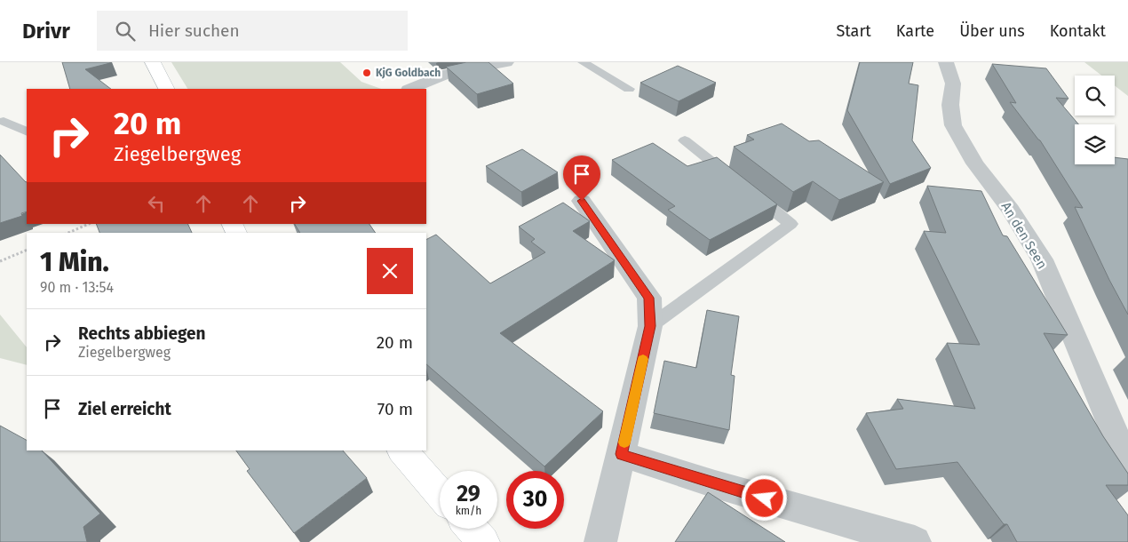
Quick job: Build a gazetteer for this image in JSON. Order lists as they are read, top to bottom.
{
  "streets": {
    "street": ["An den Seen"]
  },
  "places": ["KjG Goldbach"],
  "page": {
    "header": "Drivr",
    "search": "Hier suchen",
    "nav": [
      "Start",
      "Karte",
      "Über uns",
      "Kontakt"
    ],
    "turn": ["20 m", "Ziegelbergweg"],
    "heading": ["1 Min.", "90 m · 13:54"],
    "list": [
      {
        "name": "Rechts abbiegen",
        "note": "Ziegelbergweg",
        "value": "20 m"
      },
      {
        "name": "Ziel erreicht",
        "value": "70 m"
      }
    ],
    "speed": "29 km/h",
    "limit": "30"
  }
}
